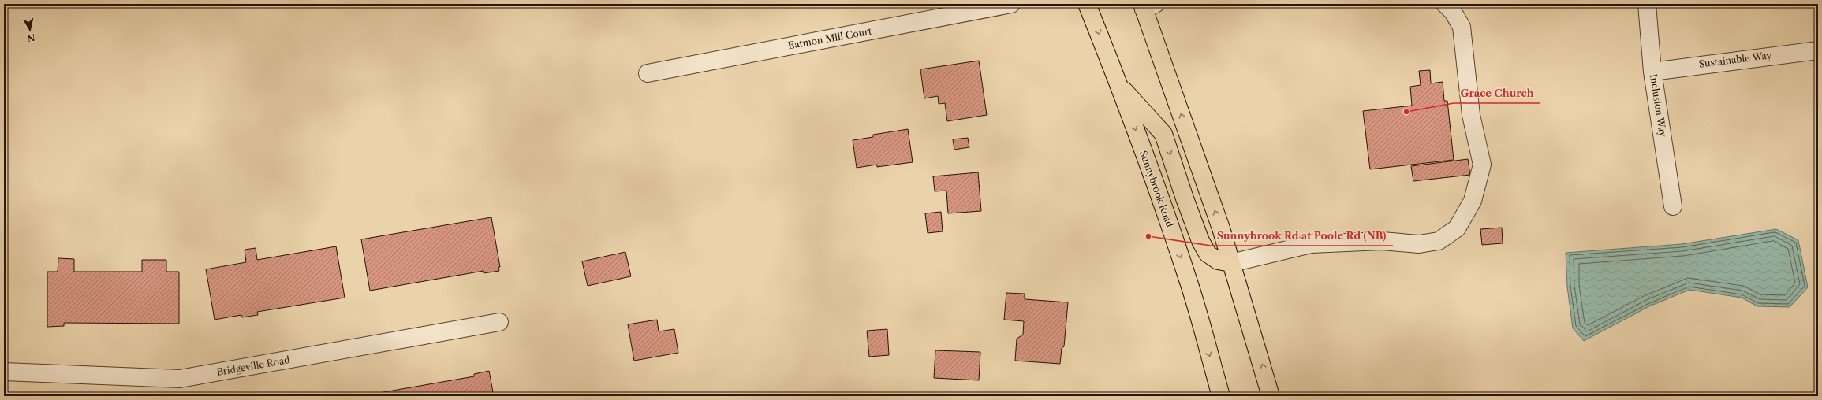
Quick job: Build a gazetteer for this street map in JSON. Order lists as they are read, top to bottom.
{
  "streets": {
    "main road": ["Sunnybrook Road"],
    "street": [
      "Eatmon Mill Court",
      "Sustainable Way",
      "Inclusion Way",
      "Bridgeville Road"
    ]
  },
  "crossings": [
    ["Sustainable Way", "Inclusion Way"]
  ],
  "places": ["Grace Church", "Sunnybrook Rd at Poole Rd (NB)"],
  "north": "bottom"
}
